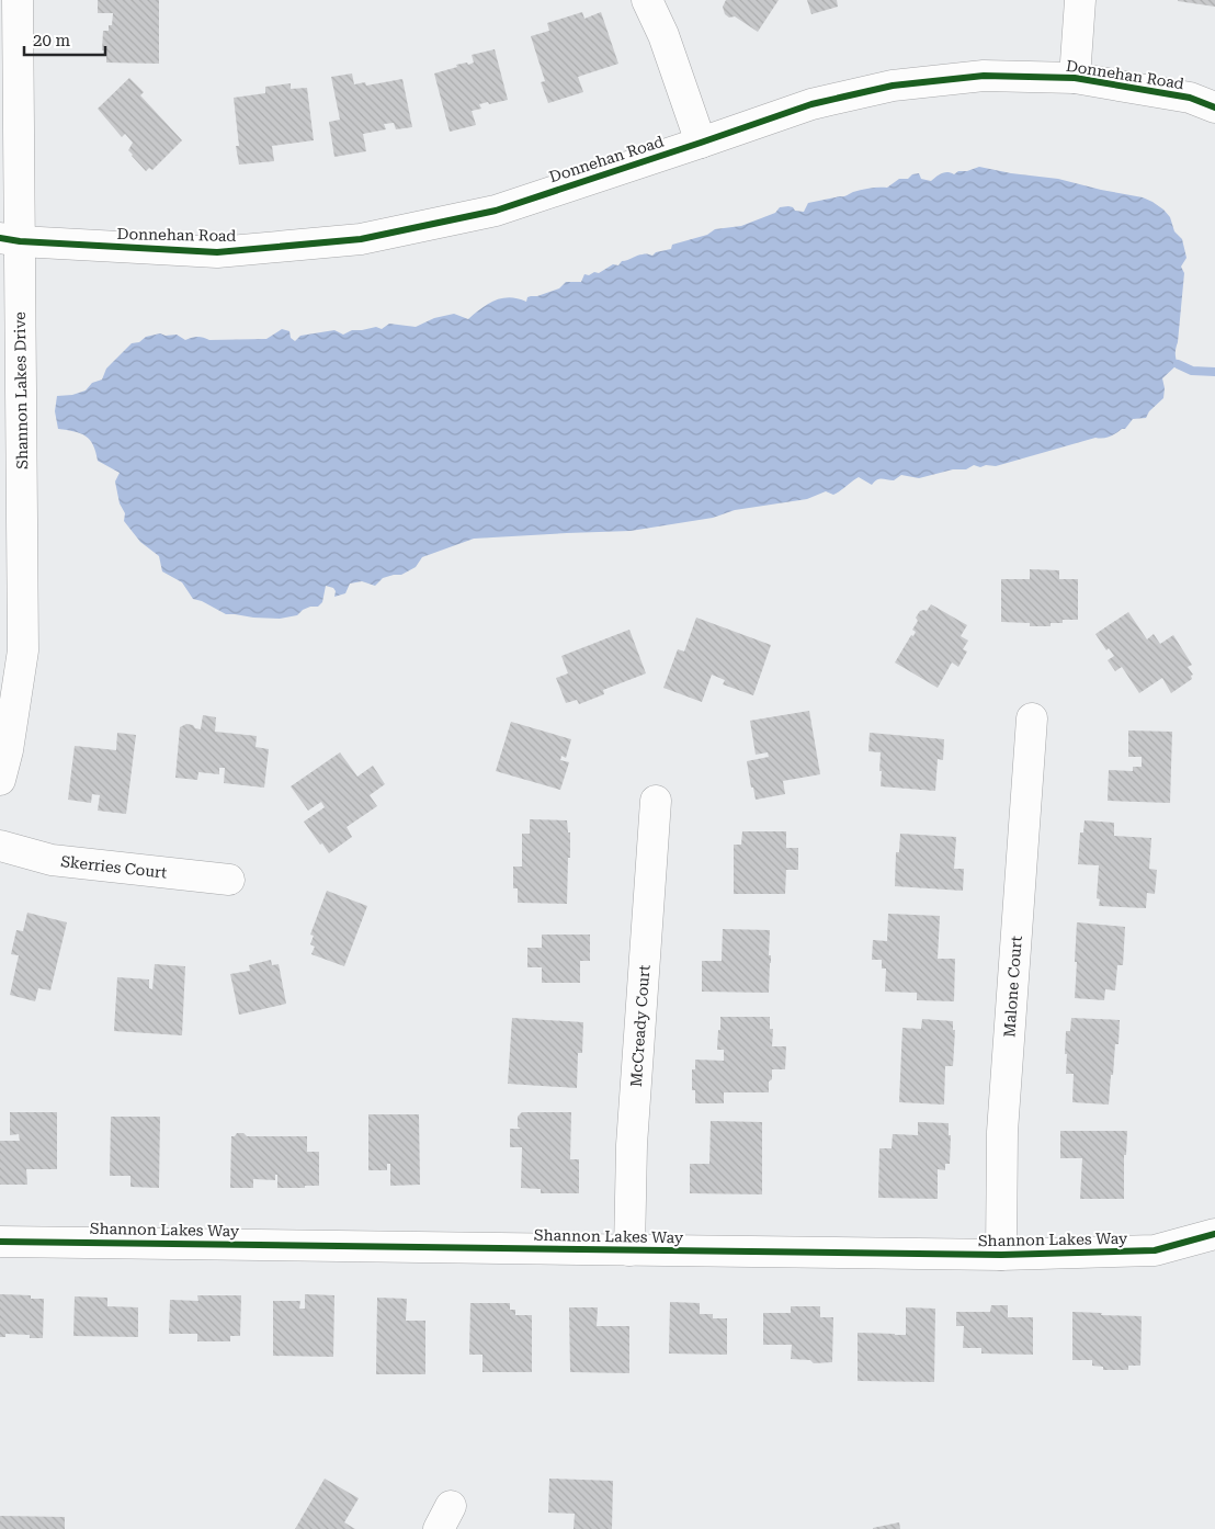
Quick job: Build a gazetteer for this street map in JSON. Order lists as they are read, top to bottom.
{
  "streets": {
    "street": [
      "Donnehan Road",
      "Shannon Lakes Drive",
      "Skerries Court",
      "Malone Court",
      "McCready Court",
      "Shannon Lakes Way"
    ]
  },
  "crossings": [
    ["Donnehan Road", "Shannon Lakes Drive"],
    ["Malone Court", "Shannon Lakes Way"],
    ["McCready Court", "Shannon Lakes Way"]
  ],
  "scale_bar": "20 m"
}
